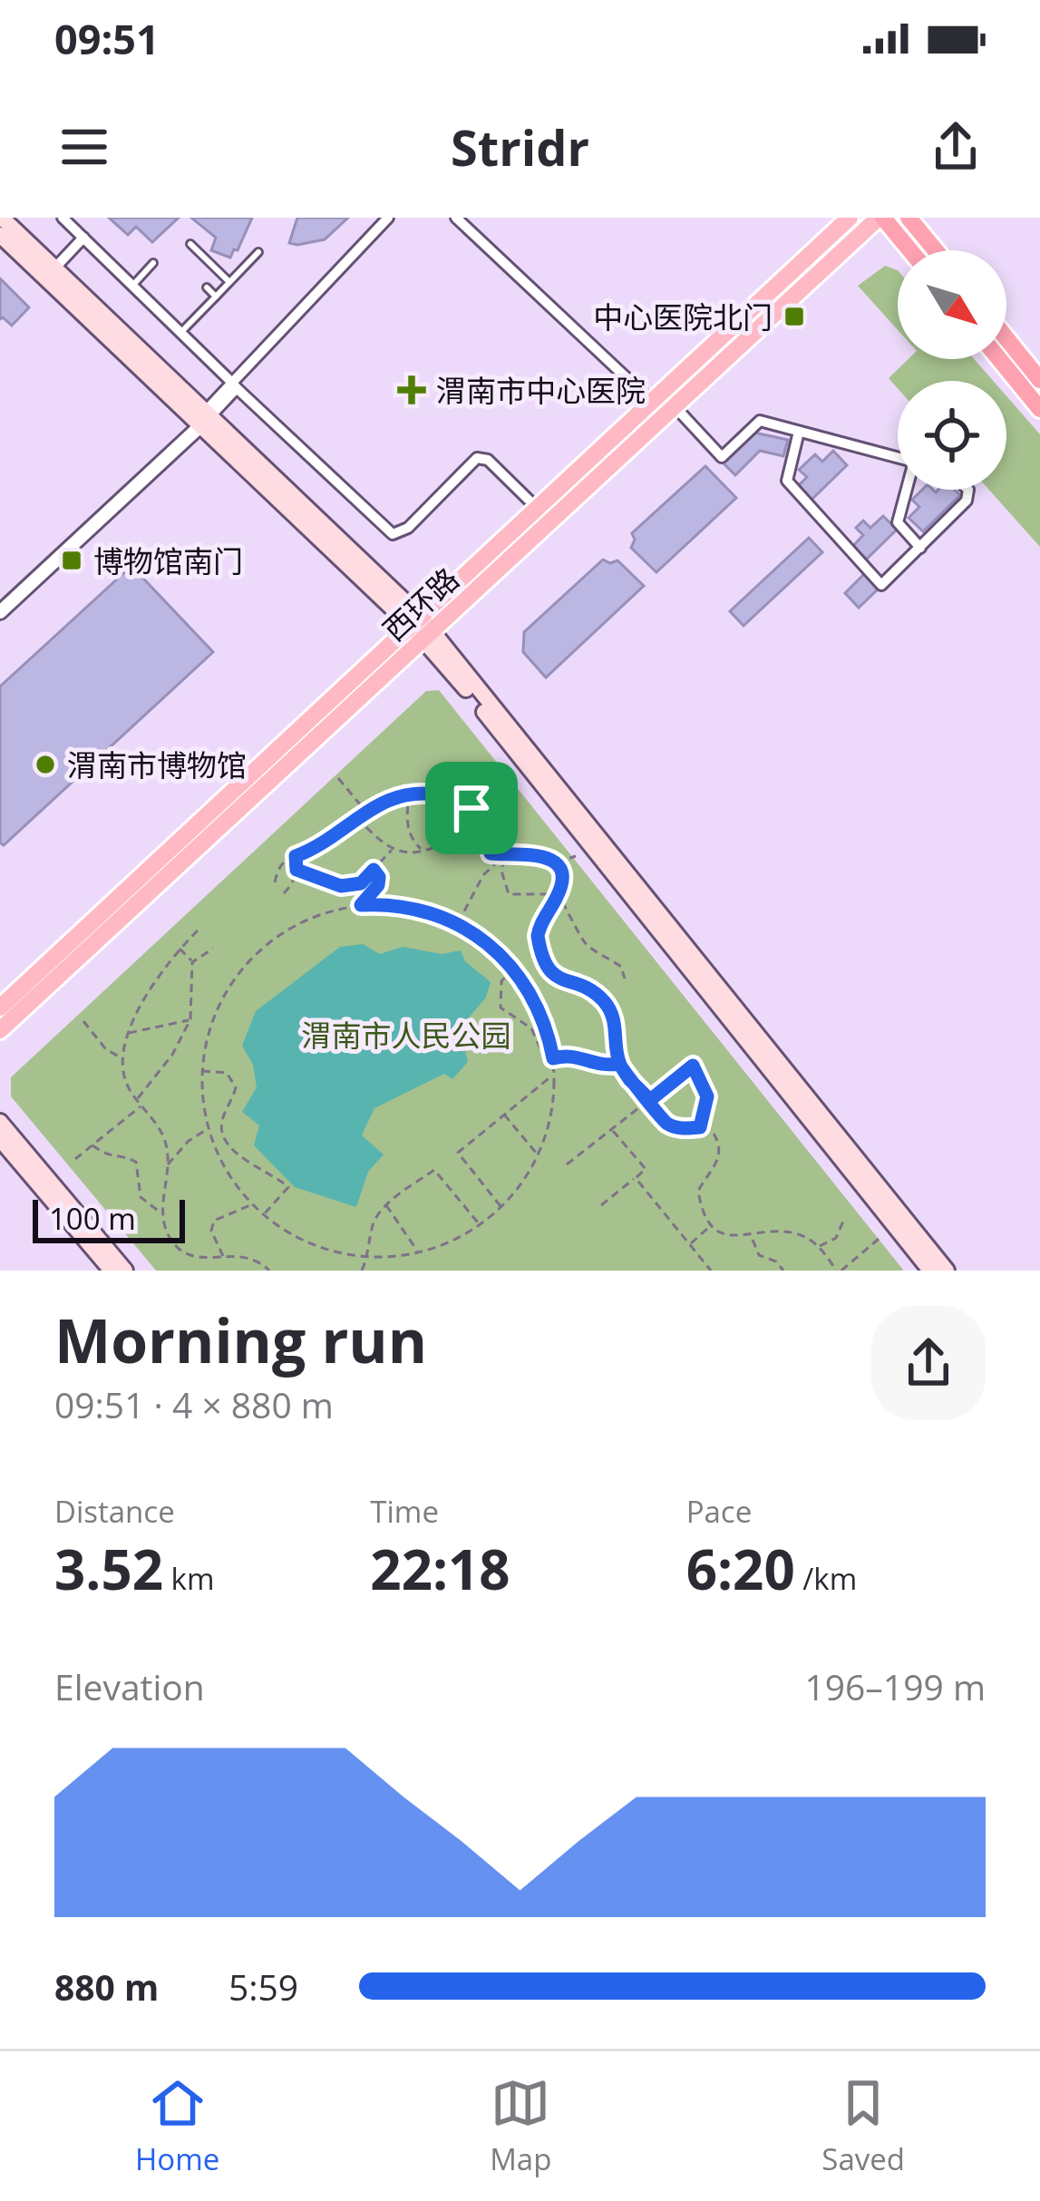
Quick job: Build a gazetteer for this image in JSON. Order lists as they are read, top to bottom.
{
  "streets": {
    "main road": ["西环路"]
  },
  "parks": ["渭南市人民公园"],
  "places": {
    "transit": ["中心医院北门", "博物馆南门"],
    "health": ["渭南市中心医院"],
    "other": ["渭南市博物馆"]
  },
  "scale_bar": "100 m",
  "north": "bottom right",
  "page": {
    "status": "09:51",
    "header": "Stridr",
    "scale": "100 m",
    "heading": ["Morning run", "09:51 · 4 × 880 m"],
    "stats": [
      ["Distance", "3.52 km"],
      ["Time", "22:18"],
      ["Pace", "6:20 /km"]
    ],
    "chart": ["Elevation", "196–199 m"],
    "list": [
      {
        "name": "880 m",
        "note": "5:59"
      }
    ],
    "tabs": ["Home", "Map", "Saved"]
  }
}
